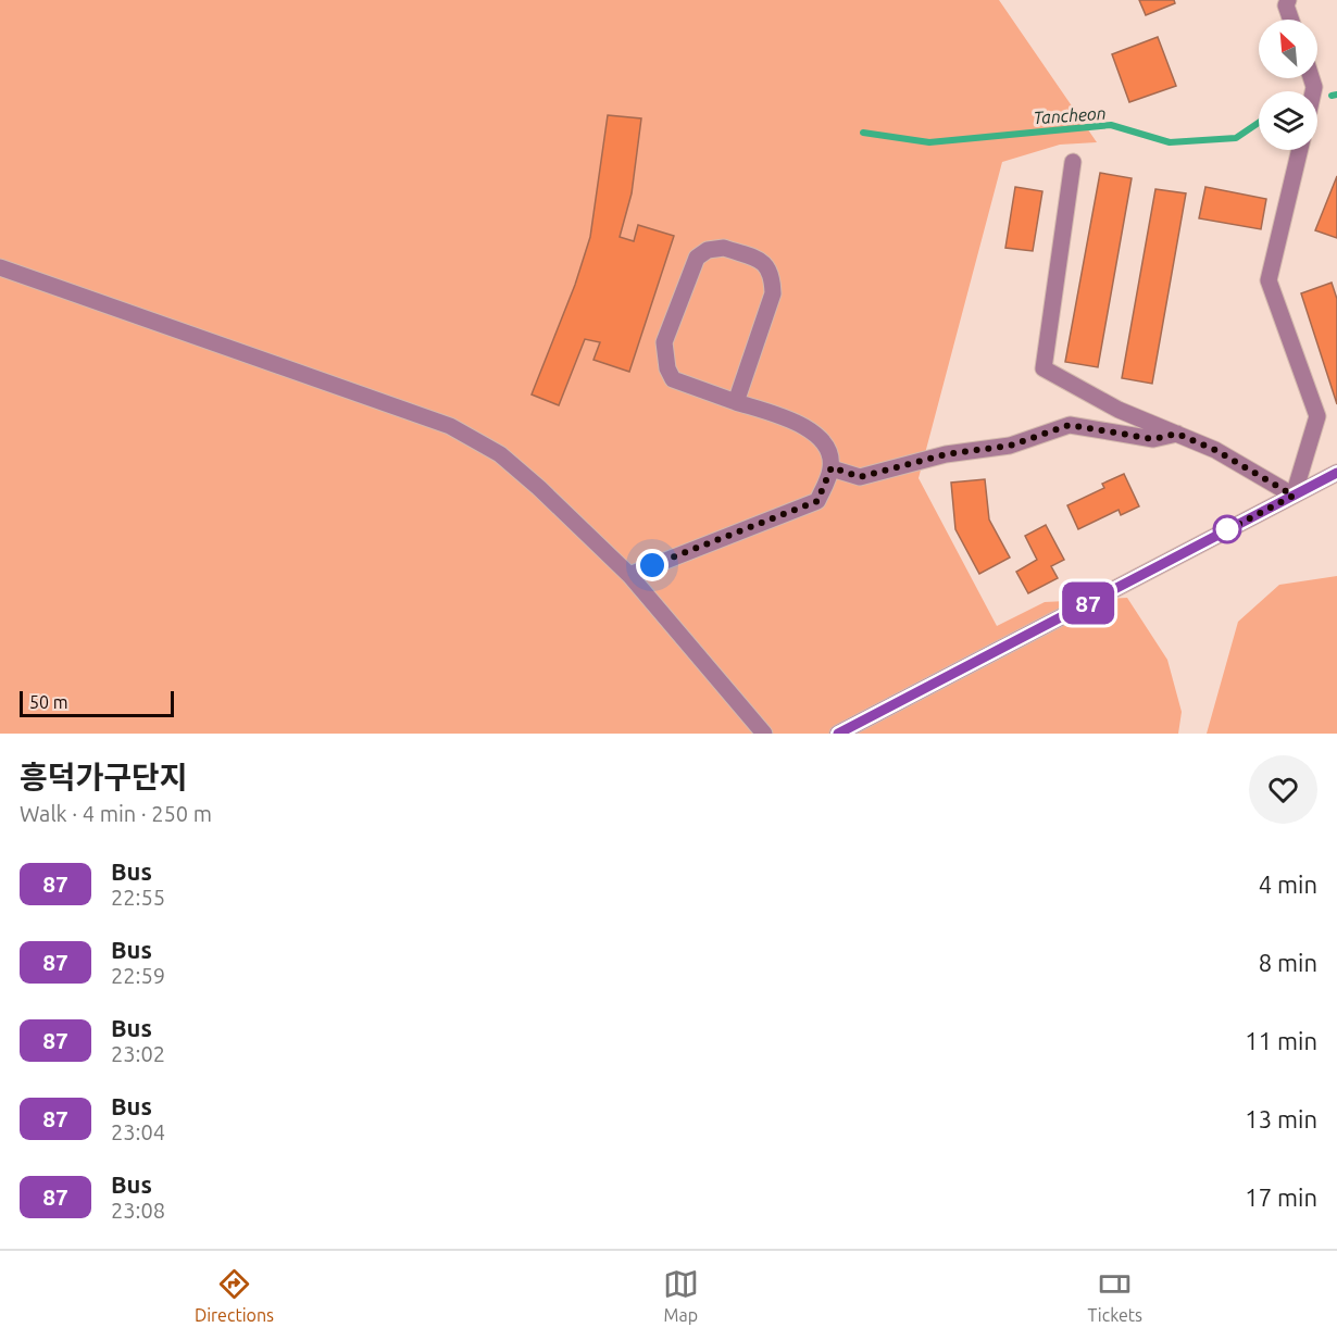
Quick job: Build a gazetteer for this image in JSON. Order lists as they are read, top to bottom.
{
  "water": ["Tancheon"],
  "lines": ["bus line 87"],
  "scale_bar": "50 m",
  "north": "top left",
  "page": {
    "on_map": "87",
    "scale": "50 m",
    "heading": ["흥덕가구단지", "Walk · 4 min · 250 m"],
    "list": [
      {
        "mark": "87",
        "name": "Bus",
        "note": "22:55",
        "value": "4 min"
      },
      {
        "mark": "87",
        "name": "Bus",
        "note": "22:59",
        "value": "8 min"
      },
      {
        "mark": "87",
        "name": "Bus",
        "note": "23:02",
        "value": "11 min"
      },
      {
        "mark": "87",
        "name": "Bus",
        "note": "23:04",
        "value": "13 min"
      },
      {
        "mark": "87",
        "name": "Bus",
        "note": "23:08",
        "value": "17 min"
      }
    ],
    "tabs": ["Directions", "Map", "Tickets"]
  }
}
